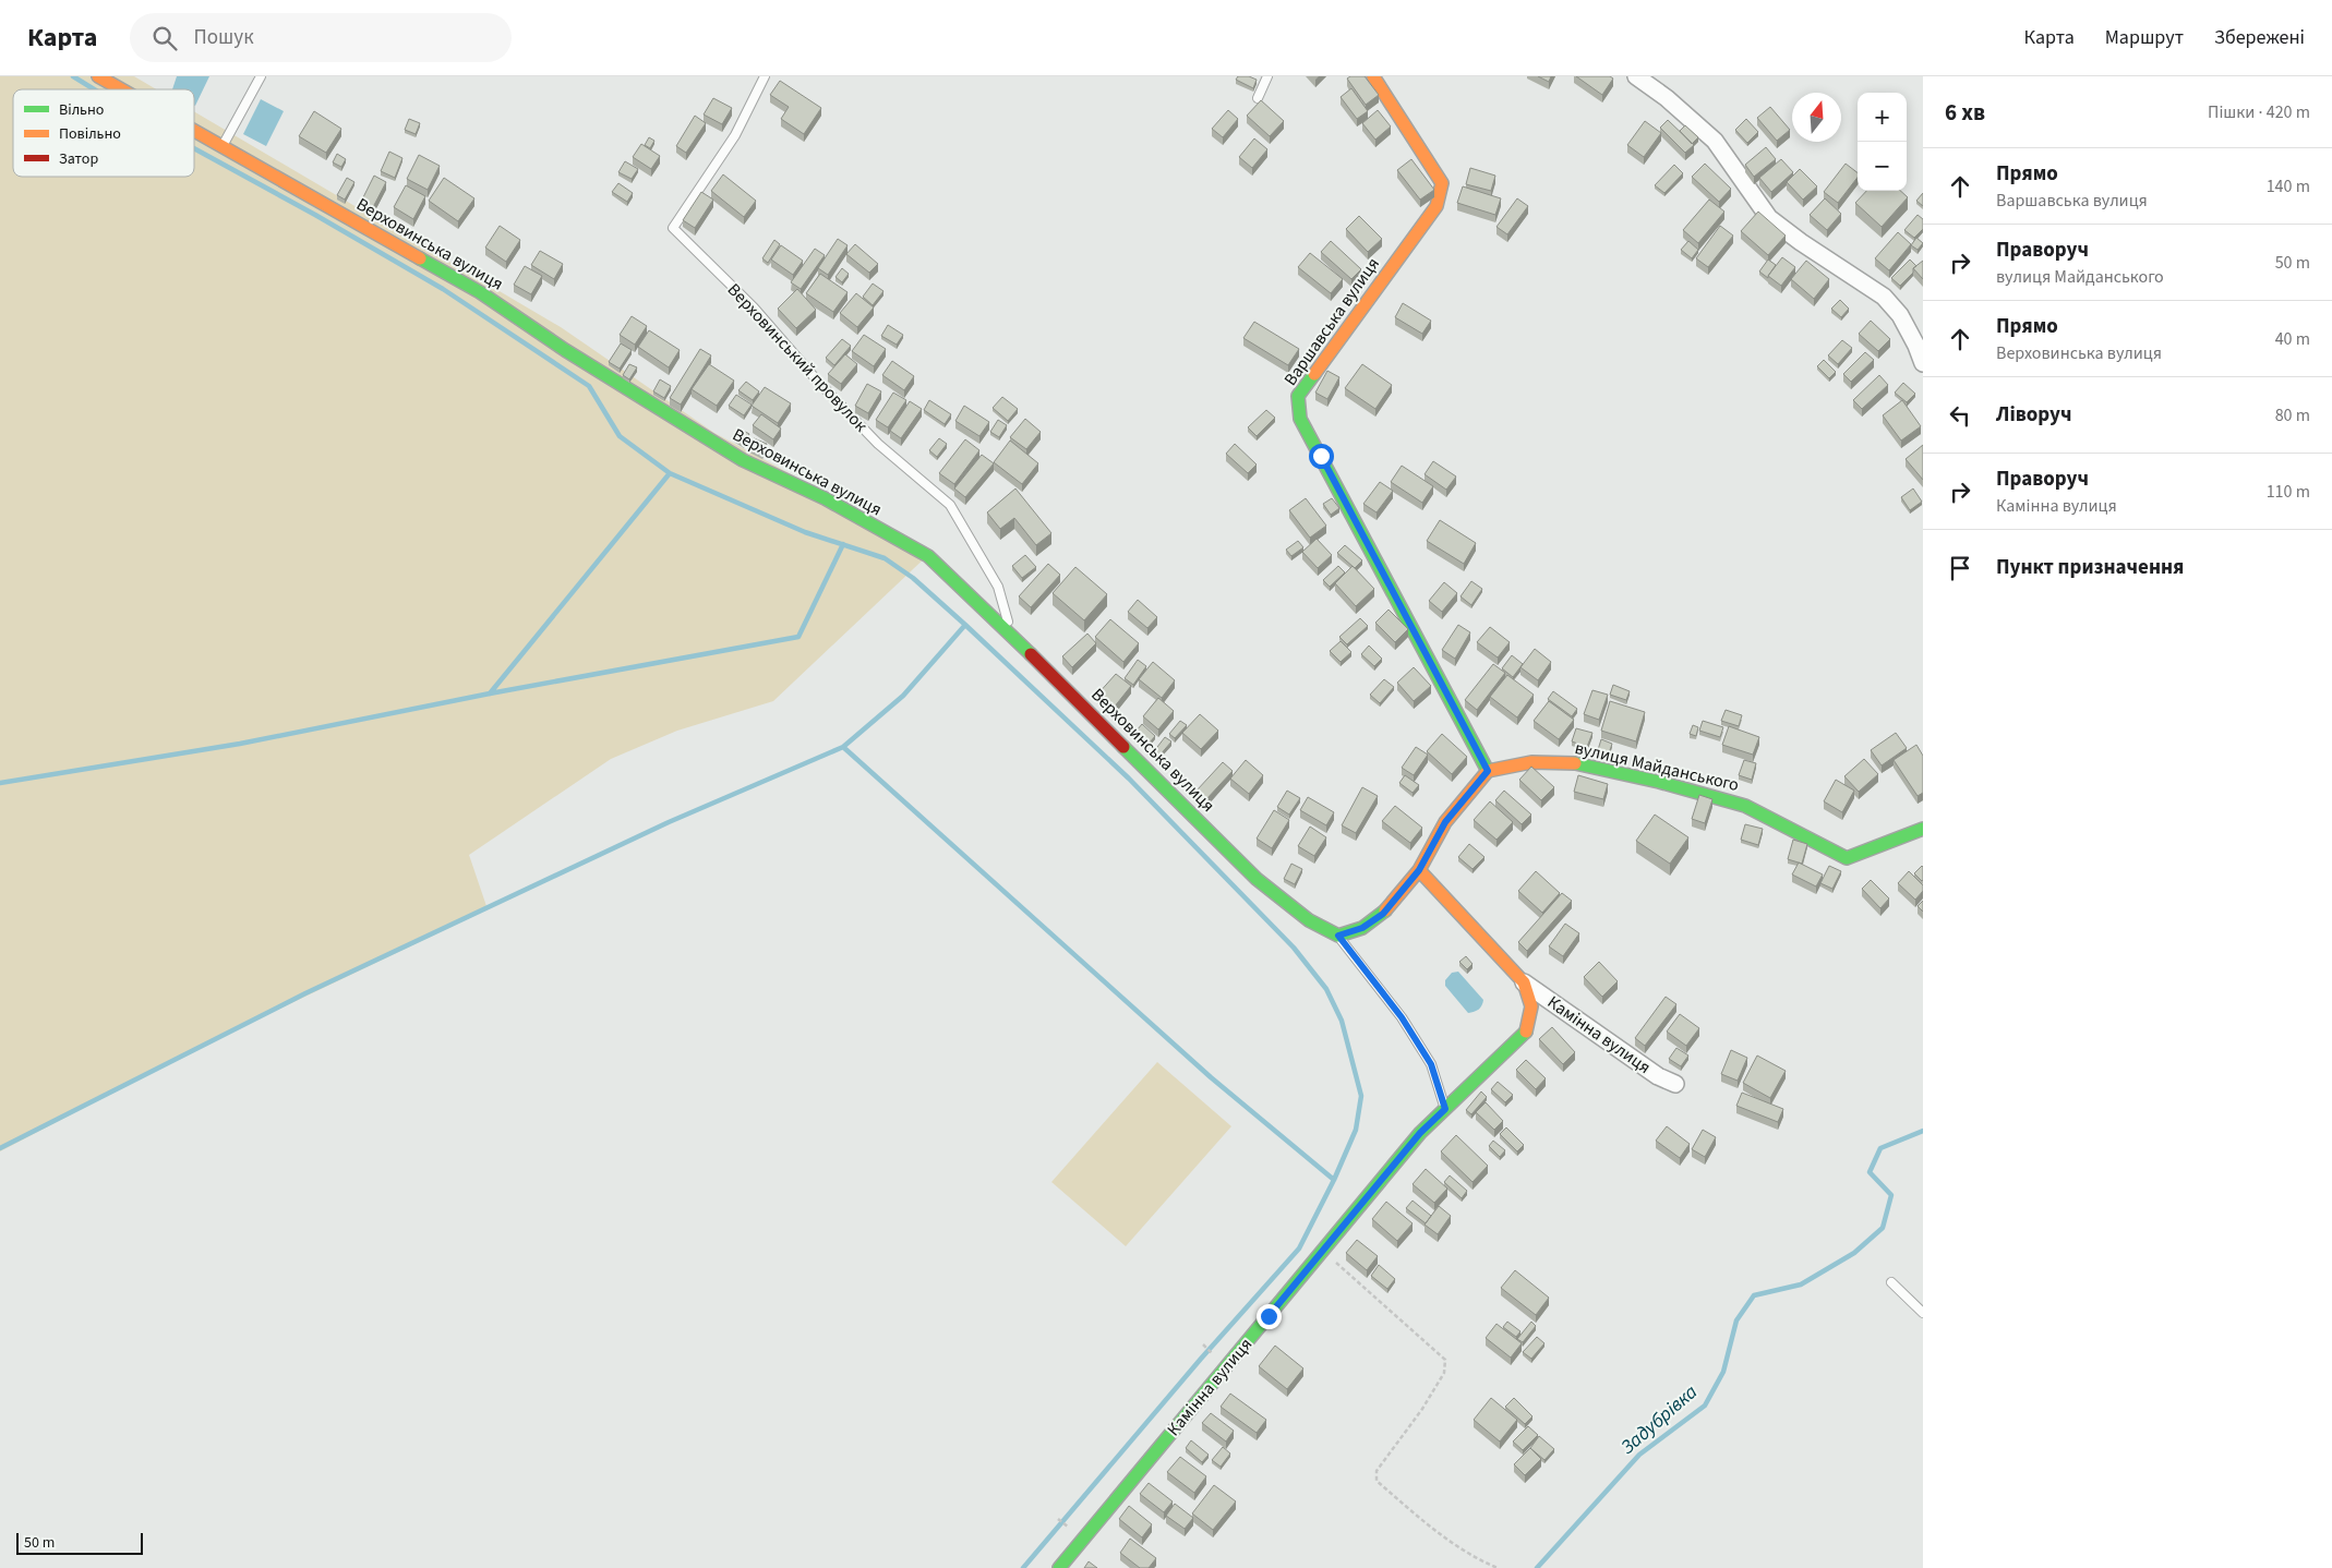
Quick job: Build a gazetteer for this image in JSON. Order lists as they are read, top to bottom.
{
  "streets": {
    "street": [
      "Верховинська вулиця",
      "Варшавська вулиця",
      "вулиця Майданського",
      "Камінна вулиця"
    ],
    "lane": ["Верховинський провулок"]
  },
  "crossings": [
    ["Верховинська вулиця", "Верховинський провулок"],
    ["Варшавська вулиця", "вулиця Майданського"]
  ],
  "water": ["Задубрівка"],
  "legend": ["Вільно", "Повільно", "Затор"],
  "scale_bar": "50 m",
  "north": "top",
  "page": {
    "header": "Карта",
    "search": "Пошук",
    "nav": ["Карта", "Маршрут", "Збережені"],
    "heading": ["6 хв", "Пішки · 420 m"],
    "map_buttons": ["+", "−"],
    "list": [
      ["Прямо", "Варшавська вулиця", "140 m"],
      ["Праворуч", "вулиця Майданського", "50 m"],
      ["Прямо", "Верховинська вулиця", "40 m"],
      ["Ліворуч", "80 m"],
      ["Праворуч", "Камінна вулиця", "110 m"],
      "Пункт призначення"
    ],
    "scale": "50 m"
  }
}
